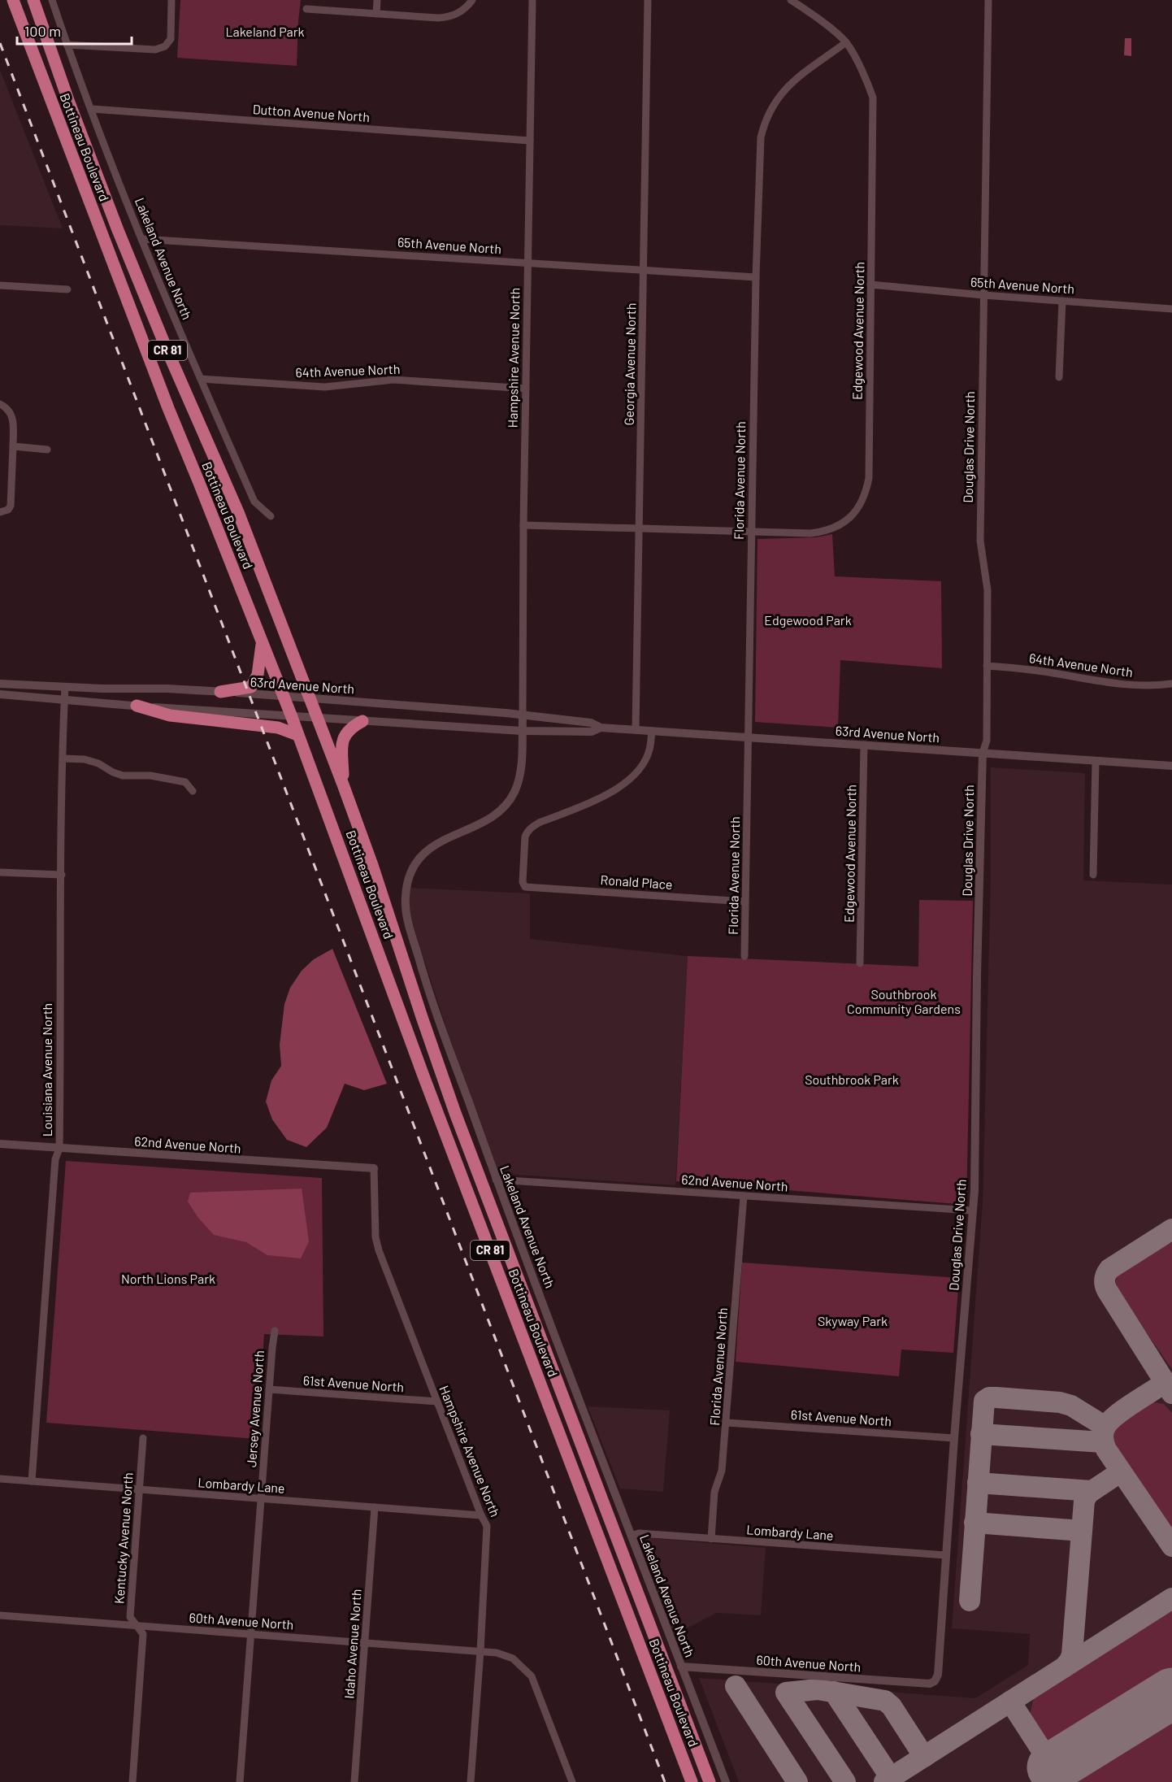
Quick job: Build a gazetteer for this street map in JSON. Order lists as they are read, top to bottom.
{
  "streets": {
    "highway": ["Bottineau Boulevard", "CR 81"],
    "street": [
      "Dutton Avenue North",
      "65th Avenue North",
      "Lakeland Avenue North",
      "Edgewood Avenue North",
      "Hampshire Avenue North",
      "Georgia Avenue North",
      "64th Avenue North",
      "Douglas Drive North",
      "Florida Avenue North",
      "63rd Avenue North",
      "Ronald Place",
      "Louisiana Avenue North",
      "62nd Avenue North",
      "61st Avenue North",
      "Jersey Avenue North",
      "Lombardy Lane",
      "Kentucky Avenue North",
      "60th Avenue North",
      "Idaho Avenue North"
    ]
  },
  "crossings": [
    ["Dutton Avenue North", "Lakeland Avenue North"],
    ["Dutton Avenue North", "Hampshire Avenue North"],
    ["Bottineau Boulevard", "63rd Avenue North"],
    ["65th Avenue North", "Lakeland Avenue North"],
    ["65th Avenue North", "Edgewood Avenue North"],
    ["65th Avenue North", "Hampshire Avenue North"],
    ["65th Avenue North", "Georgia Avenue North"],
    ["65th Avenue North", "Douglas Drive North"],
    ["65th Avenue North", "Florida Avenue North"],
    ["Lakeland Avenue North", "Hampshire Avenue North"],
    ["Lakeland Avenue North", "64th Avenue North"],
    ["Lakeland Avenue North", "63rd Avenue North"],
    ["Lakeland Avenue North", "62nd Avenue North"],
    ["Lakeland Avenue North", "Lombardy Lane"],
    ["Lakeland Avenue North", "60th Avenue North"],
    ["Edgewood Avenue North", "Florida Avenue North"],
    ["Edgewood Avenue North", "63rd Avenue North"],
    ["Hampshire Avenue North", "64th Avenue North"],
    ["Hampshire Avenue North", "63rd Avenue North"],
    ["Hampshire Avenue North", "62nd Avenue North"],
    ["Hampshire Avenue North", "61st Avenue North"],
    ["Hampshire Avenue North", "Lombardy Lane"],
    ["Hampshire Avenue North", "60th Avenue North"],
    ["Georgia Avenue North", "63rd Avenue North"],
    ["64th Avenue North", "Douglas Drive North"],
    ["Douglas Drive North", "63rd Avenue North"],
    ["Douglas Drive North", "62nd Avenue North"],
    ["Douglas Drive North", "61st Avenue North"],
    ["Douglas Drive North", "Lombardy Lane"],
    ["Douglas Drive North", "60th Avenue North"],
    ["Florida Avenue North", "63rd Avenue North"],
    ["Florida Avenue North", "Ronald Place"],
    ["Florida Avenue North", "62nd Avenue North"],
    ["Florida Avenue North", "61st Avenue North"],
    ["Florida Avenue North", "Lombardy Lane"],
    ["63rd Avenue North", "Ronald Place"],
    ["63rd Avenue North", "Louisiana Avenue North"],
    ["Louisiana Avenue North", "62nd Avenue North"],
    ["Louisiana Avenue North", "Lombardy Lane"],
    ["61st Avenue North", "Jersey Avenue North"],
    ["Jersey Avenue North", "Lombardy Lane"],
    ["Jersey Avenue North", "60th Avenue North"],
    ["Lombardy Lane", "Kentucky Avenue North"],
    ["Lombardy Lane", "Idaho Avenue North"],
    ["Kentucky Avenue North", "60th Avenue North"],
    ["60th Avenue North", "Idaho Avenue North"]
  ],
  "parks": [
    "Lakeland Park",
    "Edgewood Park",
    "Southbrook Community Gardens",
    "Southbrook Park",
    "North Lions Park",
    "Skyway Park"
  ],
  "scale_bar": "100 m"
}
